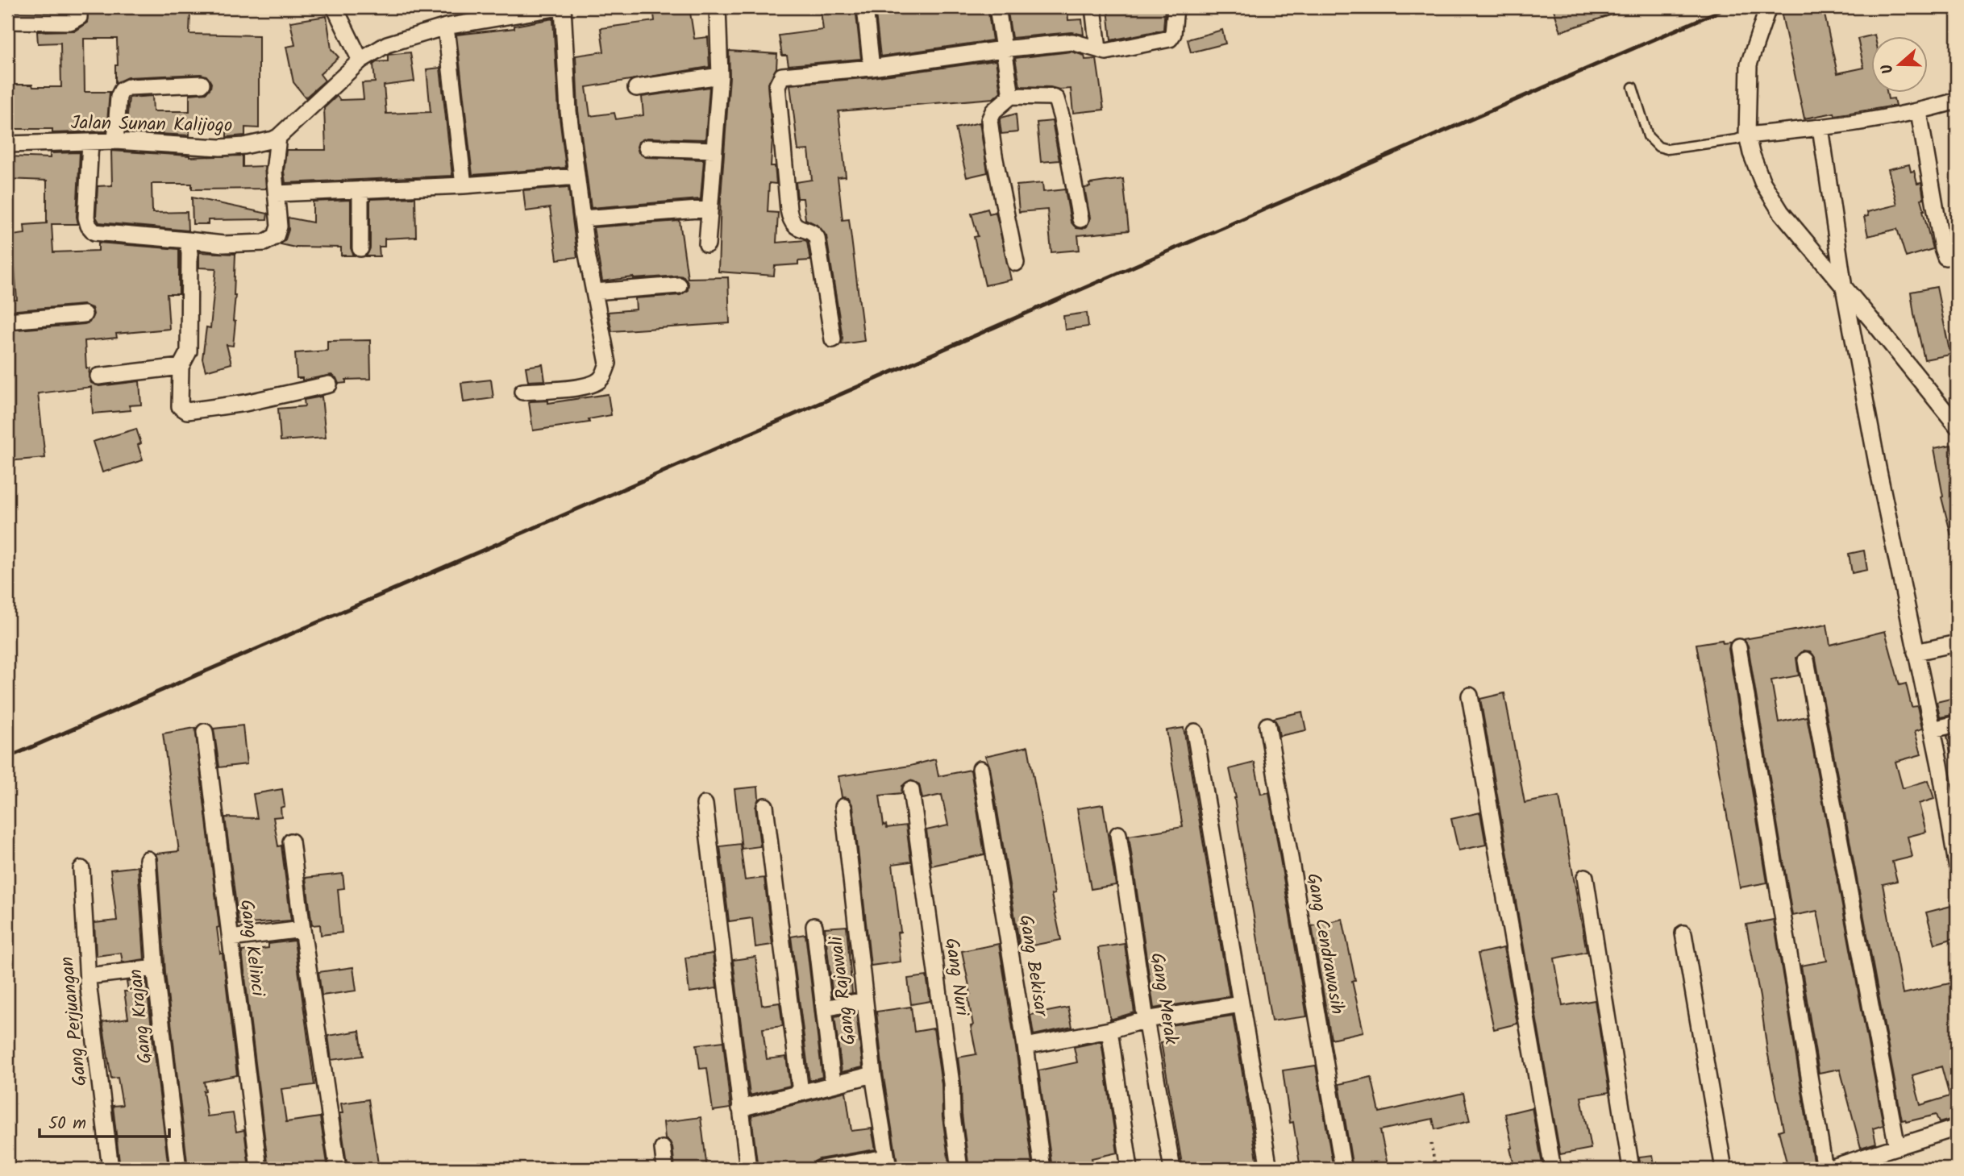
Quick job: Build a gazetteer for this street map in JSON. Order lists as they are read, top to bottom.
{
  "streets": {
    "street": [
      "Jalan Sunan Kalijogo",
      "Gang Cendrawasih",
      "Gang Kelinci",
      "Gang Bekisar",
      "Gang Nuri",
      "Gang Rajawali",
      "Gang Merak",
      "Gang Krajan",
      "Gang Perjuangan"
    ]
  },
  "scale_bar": "50 m",
  "north": "left"
}
